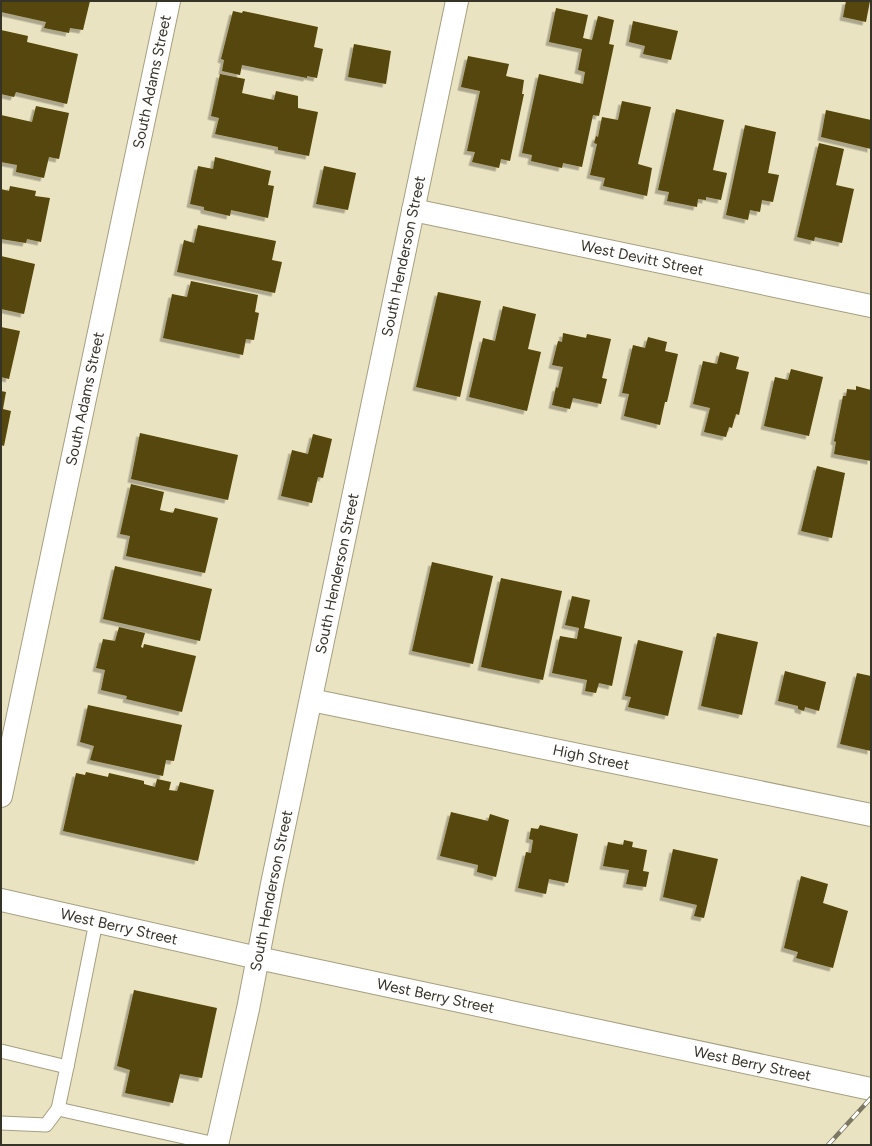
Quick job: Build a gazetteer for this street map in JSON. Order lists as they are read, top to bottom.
{
  "streets": {
    "street": [
      "South Adams Street",
      "South Henderson Street",
      "West Devitt Street",
      "High Street",
      "West Berry Street"
    ]
  },
  "crossings": [
    ["South Henderson Street", "West Devitt Street"],
    ["South Henderson Street", "High Street"],
    ["South Henderson Street", "West Berry Street"]
  ]
}
